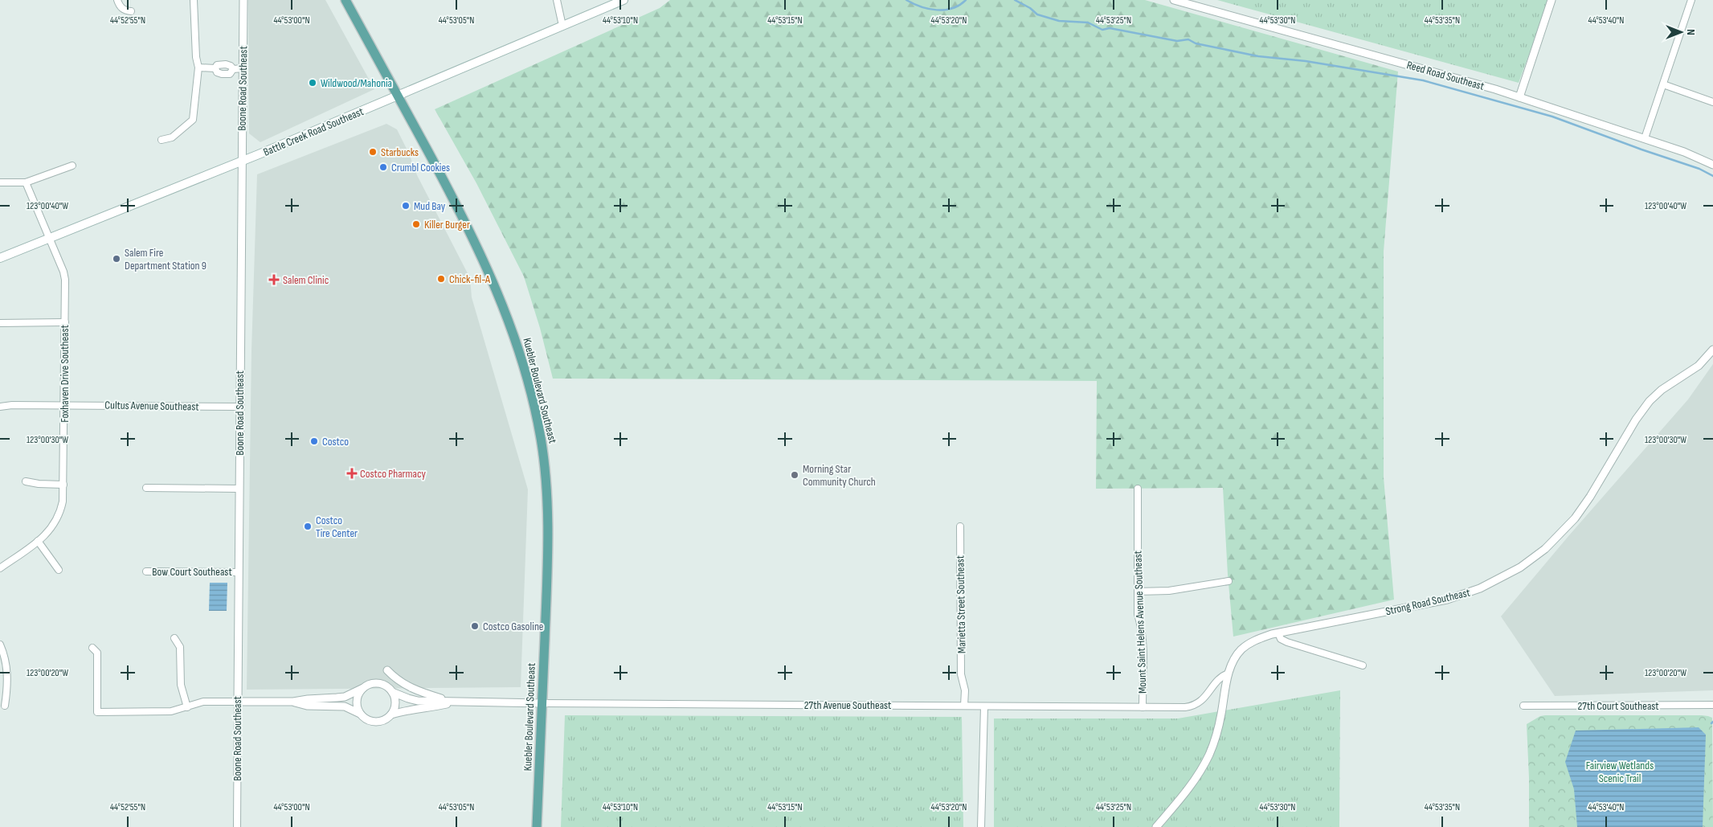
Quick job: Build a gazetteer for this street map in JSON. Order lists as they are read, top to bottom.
{
  "streets": {
    "main road": ["Battle Creek Road Southeast", "Kuebler Boulevard Southeast"],
    "street": [
      "Reed Road Southeast",
      "Boone Road Southeast",
      "Foxhaven Drive Southeast",
      "Cultus Avenue Southeast",
      "Bow Court Southeast",
      "Strong Road Southeast",
      "Marietta Street Southeast",
      "Mount Saint Helens Avenue Southeast",
      "27th Avenue Southeast",
      "27th Court Southeast"
    ]
  },
  "crossings": [
    ["Boone Road Southeast", "Battle Creek Road Southeast"],
    ["Boone Road Southeast", "Cultus Avenue Southeast"],
    ["Boone Road Southeast", "Bow Court Southeast"],
    ["Battle Creek Road Southeast", "Foxhaven Drive Southeast"],
    ["Battle Creek Road Southeast", "Kuebler Boulevard Southeast"],
    ["Foxhaven Drive Southeast", "Cultus Avenue Southeast"],
    ["Kuebler Boulevard Southeast", "27th Avenue Southeast"],
    ["Strong Road Southeast", "27th Avenue Southeast"],
    ["Marietta Street Southeast", "27th Avenue Southeast"],
    ["Mount Saint Helens Avenue Southeast", "27th Avenue Southeast"]
  ],
  "parks": ["Fairview Wetlands Scenic Trail"],
  "places": {
    "other": [
      "Wildwood/Mahonia",
      "Starbucks",
      "Crumbl Cookies",
      "Mud Bay",
      "Killer Burger",
      "Salem Fire Department Station 9",
      "Chick-fil-A",
      "Costco",
      "Morning Star Community Church",
      "Costco Tire Center",
      "Costco Gasoline"
    ],
    "health": ["Salem Clinic", "Costco Pharmacy"]
  },
  "north": "right",
  "coordinates": [
    "44°52'55\"N",
    "44°53'00\"N",
    "44°53'05\"N",
    "44°53'10\"N",
    "44°53'15\"N",
    "44°53'20\"N",
    "44°53'25\"N",
    "44°53'30\"N",
    "44°53'35\"N",
    "44°53'40\"N",
    "123°00'40\"W",
    "123°00'30\"W",
    "123°00'20\"W"
  ]
}
